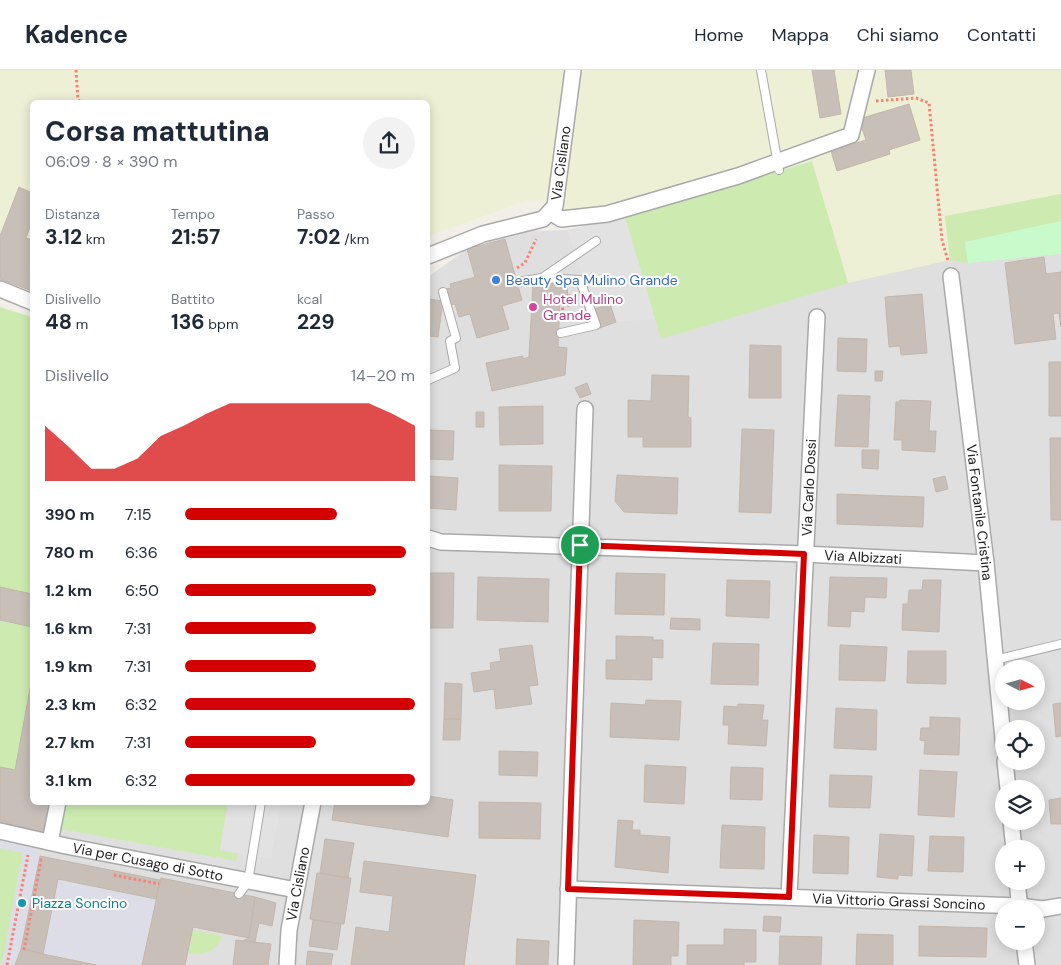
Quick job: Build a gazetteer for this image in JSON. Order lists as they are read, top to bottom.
{
  "streets": {
    "street": [
      "Via Cisliano",
      "Via Carlo Dossi",
      "Via Fontanile Cristina",
      "Via Albizzati",
      "Via per Cusago di Sotto",
      "Via Vittorio Grassi Soncino"
    ]
  },
  "crossings": [
    ["Via Cisliano", "Via per Cusago di Sotto"],
    ["Via Carlo Dossi", "Via Albizzati"],
    ["Via Carlo Dossi", "Via Vittorio Grassi Soncino"],
    ["Via Fontanile Cristina", "Via Albizzati"]
  ],
  "places": ["Beauty Spa Mulino Grande", "Hotel Mulino Grande", "Piazza Soncino"],
  "north": "right",
  "page": {
    "header": "Kadence",
    "nav": [
      "Home",
      "Mappa",
      "Chi siamo",
      "Contatti"
    ],
    "heading": ["Corsa mattutina", "06:09 · 8 × 390 m"],
    "stats": [
      ["Distanza", "3.12 km"],
      ["Tempo", "21:57"],
      ["Passo", "7:02 /km"],
      ["Dislivello", "48 m"],
      ["Battito", "136 bpm"],
      ["kcal", "229"]
    ],
    "chart": ["Dislivello", "14–20 m"],
    "list": [
      {
        "name": "390 m",
        "note": "7:15"
      },
      {
        "name": "780 m",
        "note": "6:36"
      },
      {
        "name": "1.2 km",
        "note": "6:50"
      },
      {
        "name": "1.6 km",
        "note": "7:31"
      },
      {
        "name": "1.9 km",
        "note": "7:31"
      },
      {
        "name": "2.3 km",
        "note": "6:32"
      },
      {
        "name": "2.7 km",
        "note": "7:31"
      },
      {
        "name": "3.1 km",
        "note": "6:32"
      }
    ],
    "map_buttons": ["+", "−"]
  }
}
